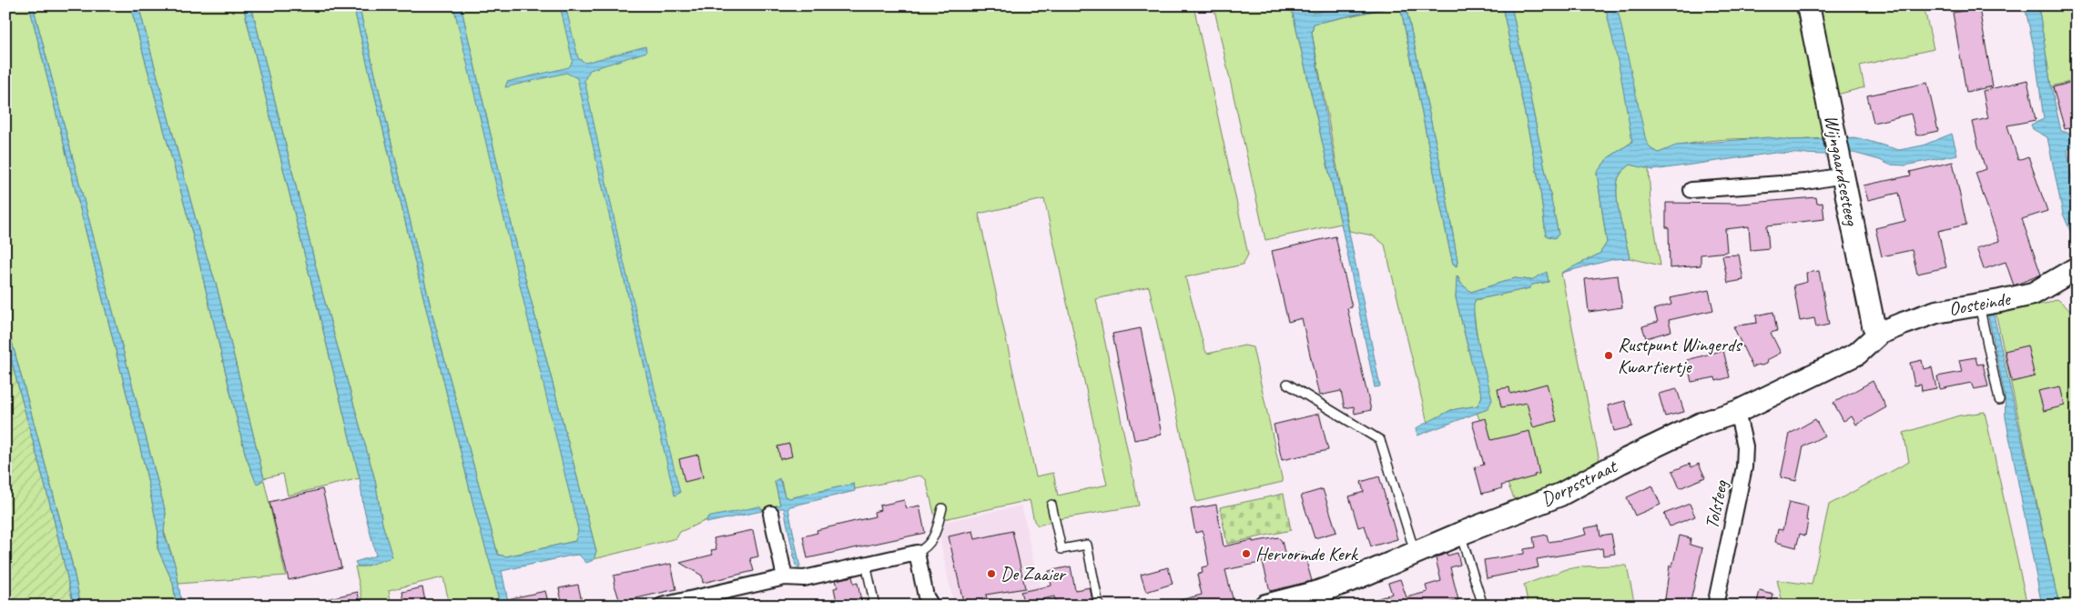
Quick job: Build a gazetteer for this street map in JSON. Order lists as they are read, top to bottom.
{
  "streets": {
    "street": [
      "Wijngaardsesteeg",
      "Oosteinde",
      "Dorpsstraat",
      "Tolsteeg"
    ]
  },
  "crossings": [
    ["Wijngaardsesteeg", "Oosteinde"],
    ["Wijngaardsesteeg", "Dorpsstraat"],
    ["Oosteinde", "Dorpsstraat"],
    ["Dorpsstraat", "Tolsteeg"]
  ],
  "places": ["Rustpunt Wingerds Kwartiertje", "Hervormde Kerk", "De Zaaier"]
}
